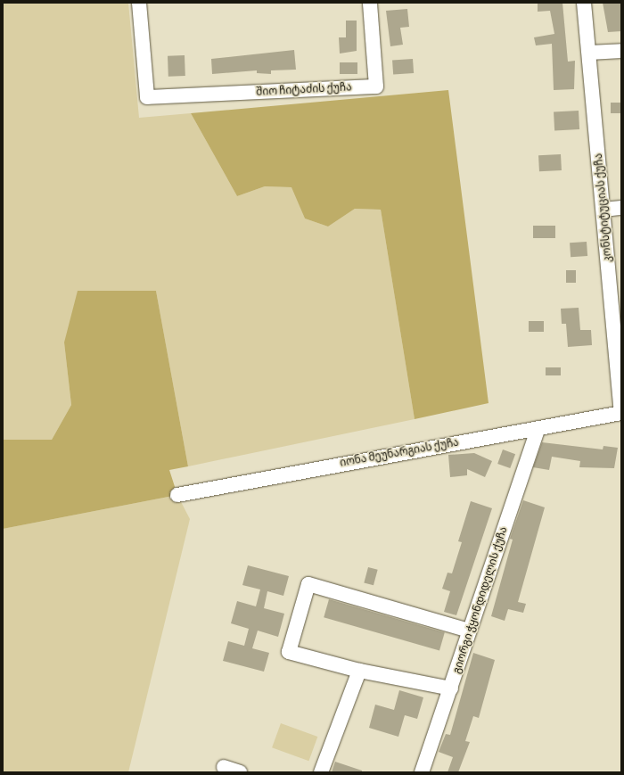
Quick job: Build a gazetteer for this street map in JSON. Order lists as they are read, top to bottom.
{
  "streets": {
    "street": [
      "შიო ჩიტაძის ქუჩა",
      "კონსტიტუციას ქუჩა",
      "იონა მეუნარგიას ქუჩა",
      "გიორგი ჭყონდიდელის ქუჩა"
    ]
  },
  "crossings": [
    ["კონსტიტუციას ქუჩა", "იონა მეუნარგიას ქუჩა"],
    ["იონა მეუნარგიას ქუჩა", "გიორგი ჭყონდიდელის ქუჩა"]
  ]
}
